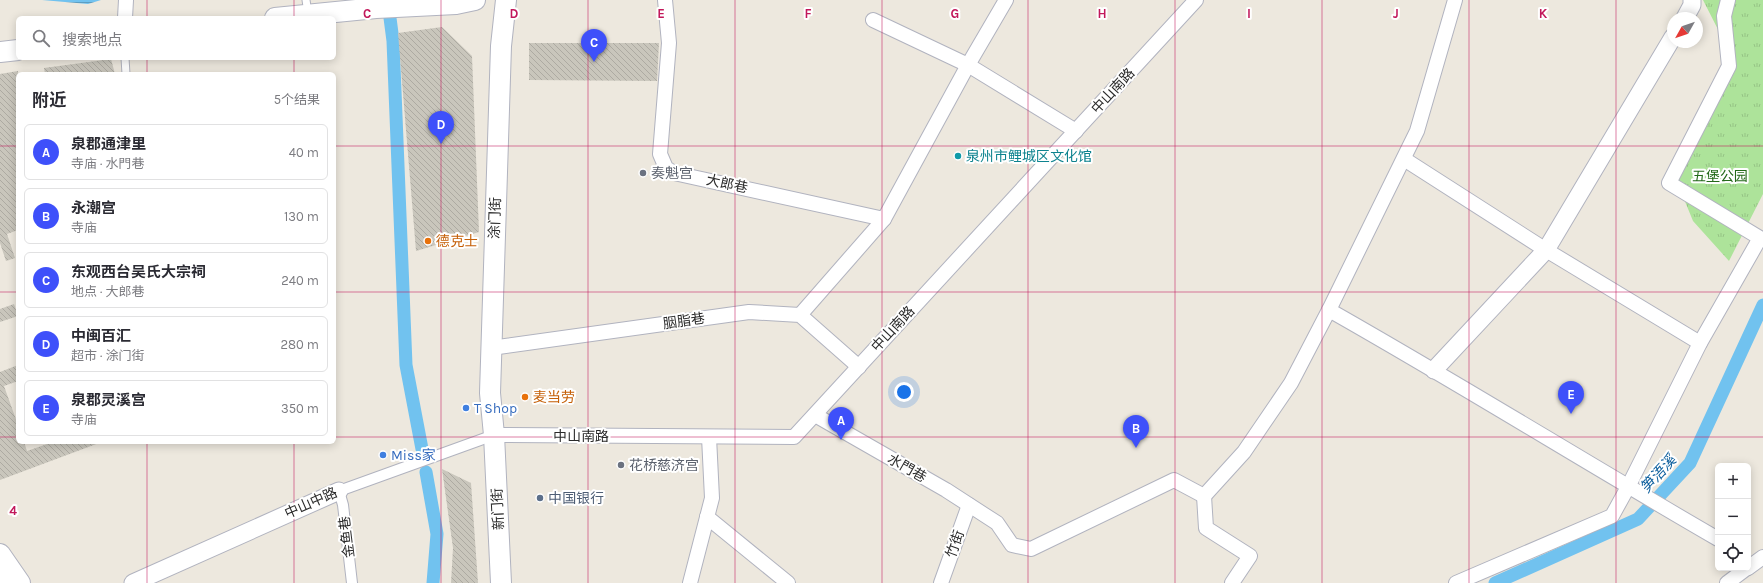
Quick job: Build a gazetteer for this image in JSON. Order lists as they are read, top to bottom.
{
  "streets": {
    "main road": ["涂门街", "新门街"],
    "street": [
      "中山南路",
      "大郎巷",
      "胭脂巷",
      "水門巷",
      "中山中路",
      "金鱼巷",
      "竹街"
    ]
  },
  "crossings": [
    ["中山南路", "涂门街"],
    ["中山南路", "水門巷"],
    ["中山南路", "中山中路"],
    ["中山南路", "新门街"],
    ["涂门街", "胭脂巷"],
    ["涂门街", "中山中路"],
    ["涂门街", "新门街"],
    ["水門巷", "竹街"],
    ["中山中路", "新门街"],
    ["中山中路", "金鱼巷"]
  ],
  "water": ["笋浯溪"],
  "parks": ["五堡公园"],
  "places": [
    "泉州市鲤城区文化馆",
    "奏魁宫",
    "德克士",
    "麦当劳",
    "T Shop",
    "Miss家",
    "花桥慈济宫",
    "中国银行"
  ],
  "north": "bottom left",
  "page": {
    "search": "搜索地点",
    "pins": [
      "C",
      "D",
      "E",
      "A",
      "B"
    ],
    "heading": ["附近", "5个结果"],
    "list": [
      {
        "mark": "A",
        "name": "泉郡通津里",
        "note": "寺庙 · 水門巷",
        "value": "40 m"
      },
      {
        "mark": "B",
        "name": "永潮宫",
        "note": "寺庙",
        "value": "130 m"
      },
      {
        "mark": "C",
        "name": "东观西台吴氏大宗祠",
        "note": "地点 · 大郎巷",
        "value": "240 m"
      },
      {
        "mark": "D",
        "name": "中闽百汇",
        "note": "超市 · 涂门街",
        "value": "280 m"
      },
      {
        "mark": "E",
        "name": "泉郡灵溪宫",
        "note": "寺庙",
        "value": "350 m"
      }
    ],
    "map_buttons": ["+", "−"]
  },
  "grid": {
    "columns": [
      "C",
      "D",
      "E",
      "F",
      "G",
      "H",
      "I",
      "J",
      "K"
    ],
    "rows": ["4"]
  }
}
